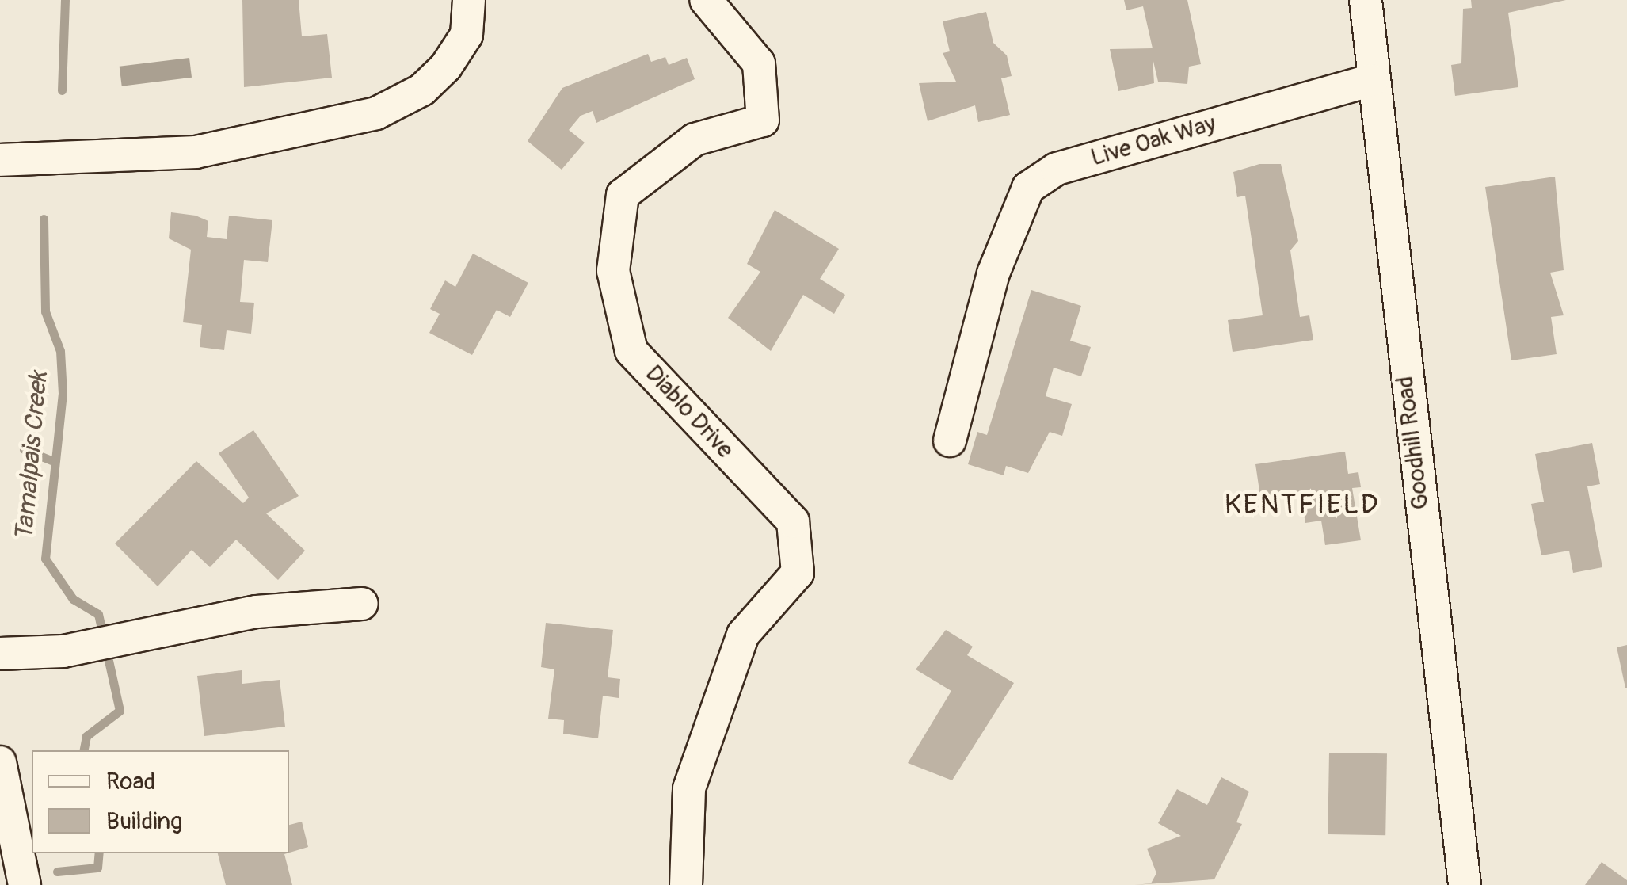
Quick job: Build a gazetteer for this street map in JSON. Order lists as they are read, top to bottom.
{
  "streets": {
    "street": ["Live Oak Way", "Diablo Drive", "Goodhill Road"]
  },
  "crossings": [
    ["Live Oak Way", "Goodhill Road"]
  ],
  "districts": ["KENTFIELD"],
  "water": ["Tamalpais Creek"],
  "legend": ["Road", "Building"]
}
